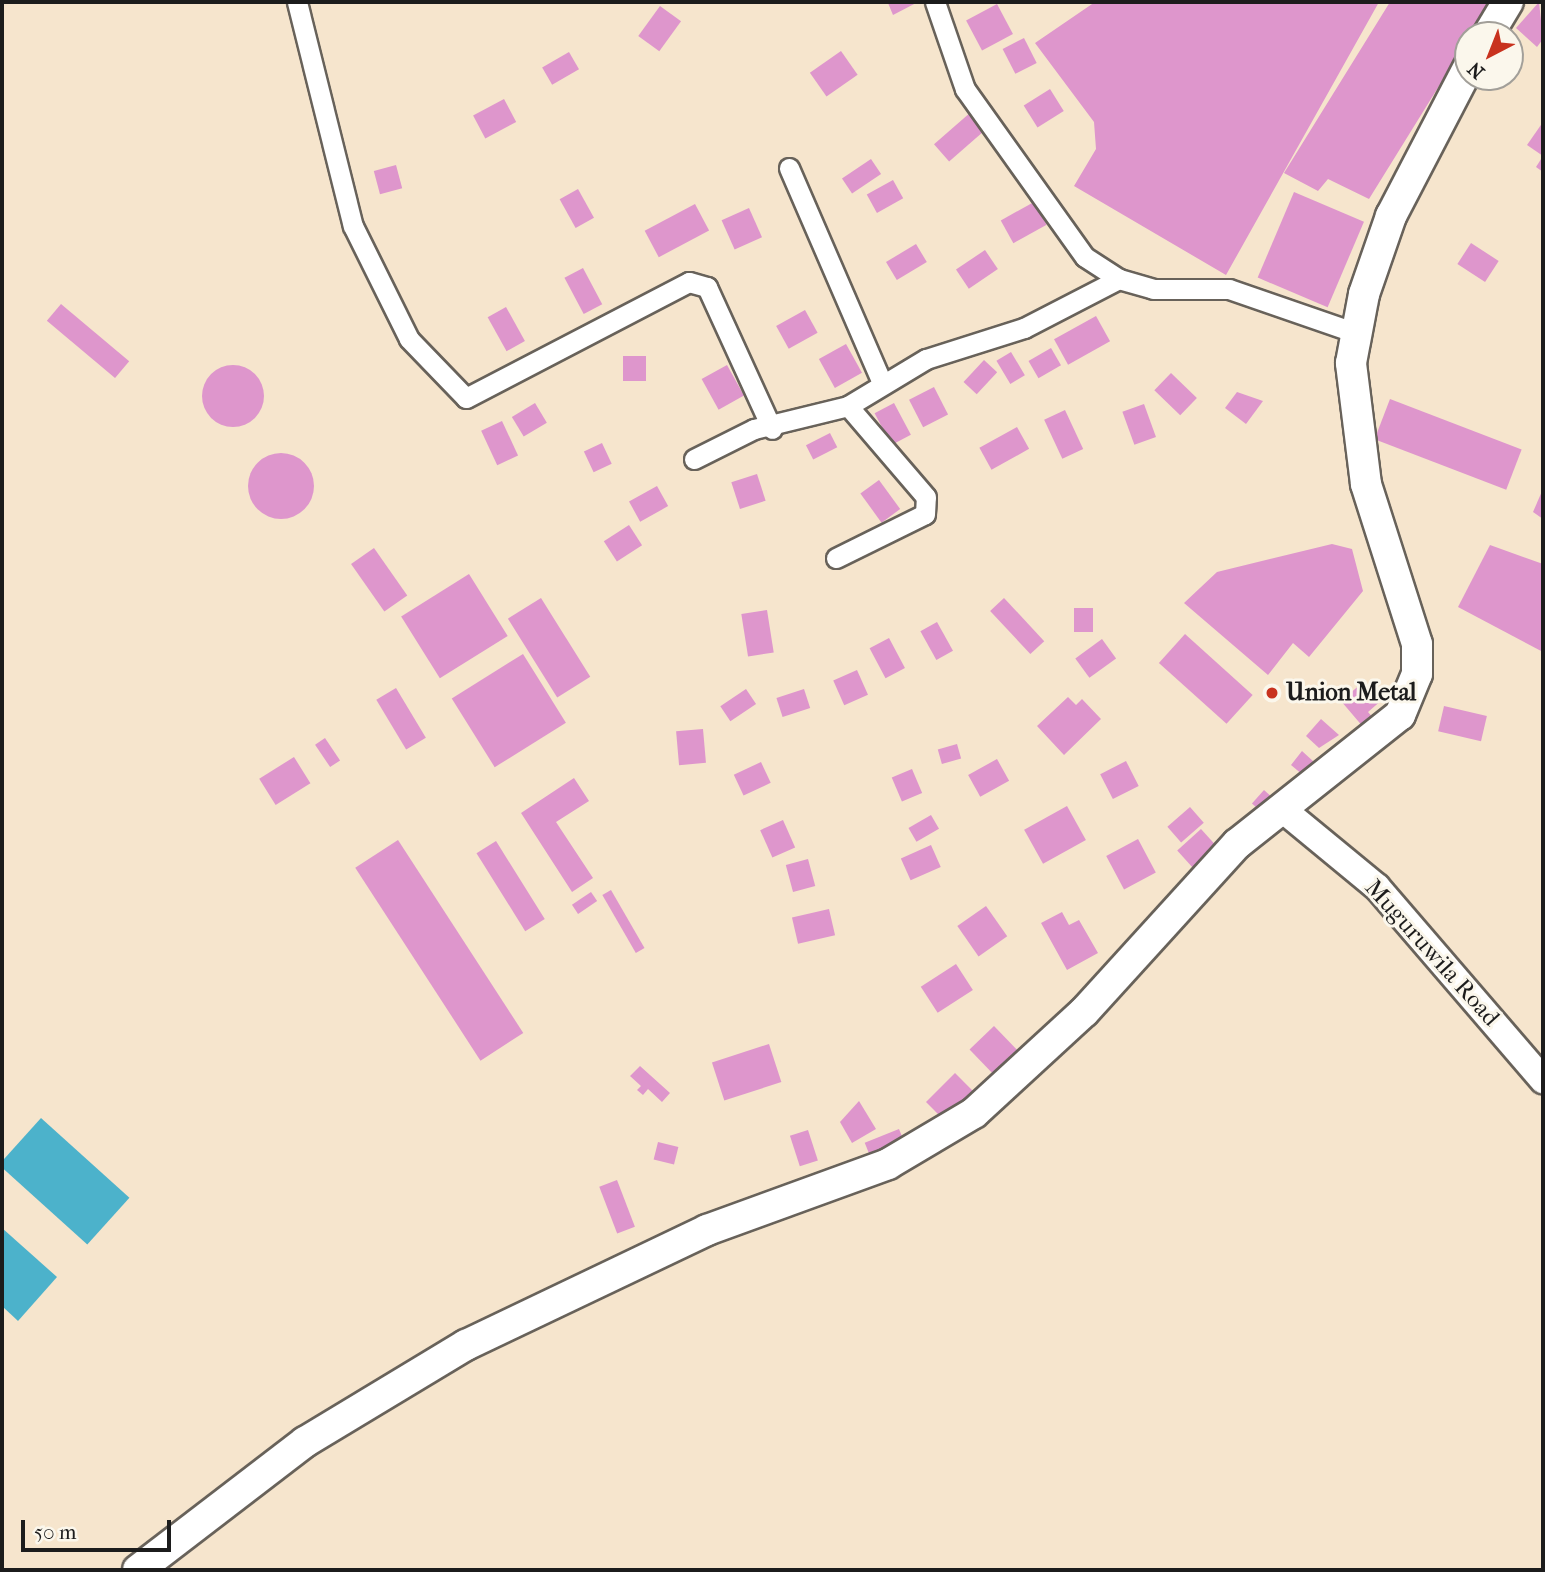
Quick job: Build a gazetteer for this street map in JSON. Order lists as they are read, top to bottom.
{
  "streets": {
    "street": ["Muguruwila Road"]
  },
  "places": ["Union Metal"],
  "scale_bar": "50 m",
  "north": "bottom left"
}
